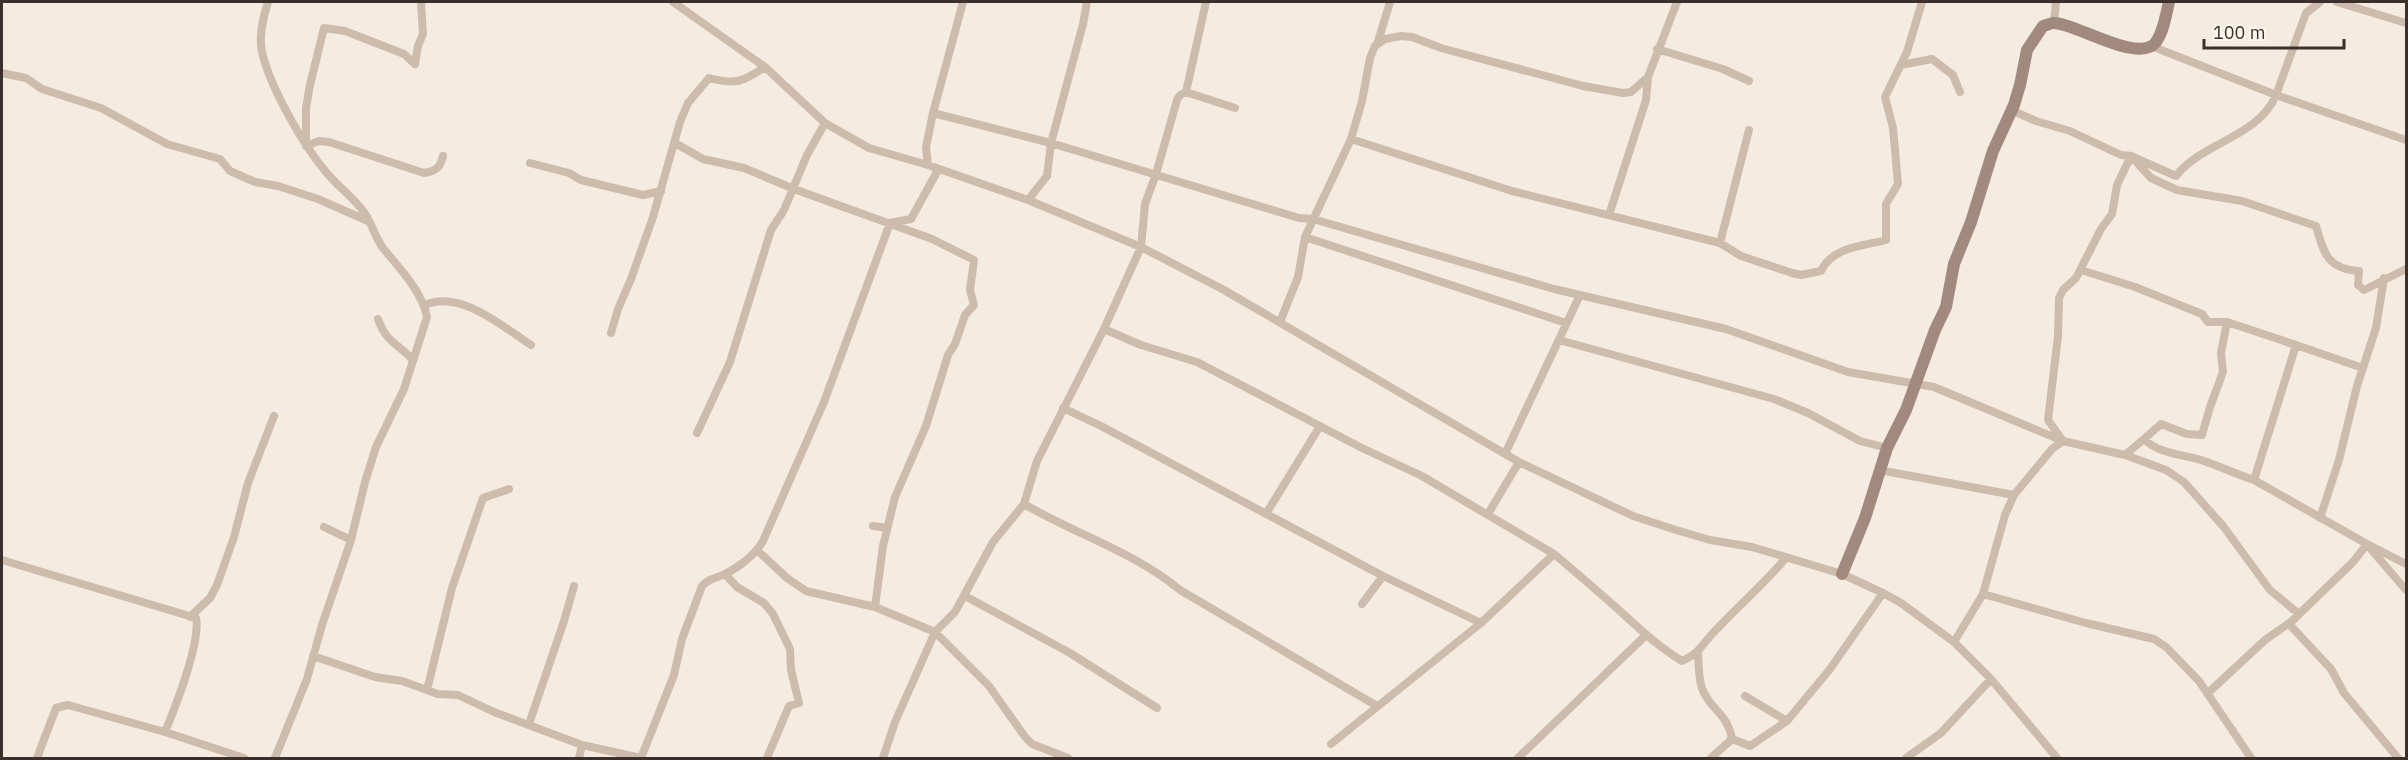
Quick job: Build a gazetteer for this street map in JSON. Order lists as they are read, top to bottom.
{
  "scale_bar": "100 m"
}
